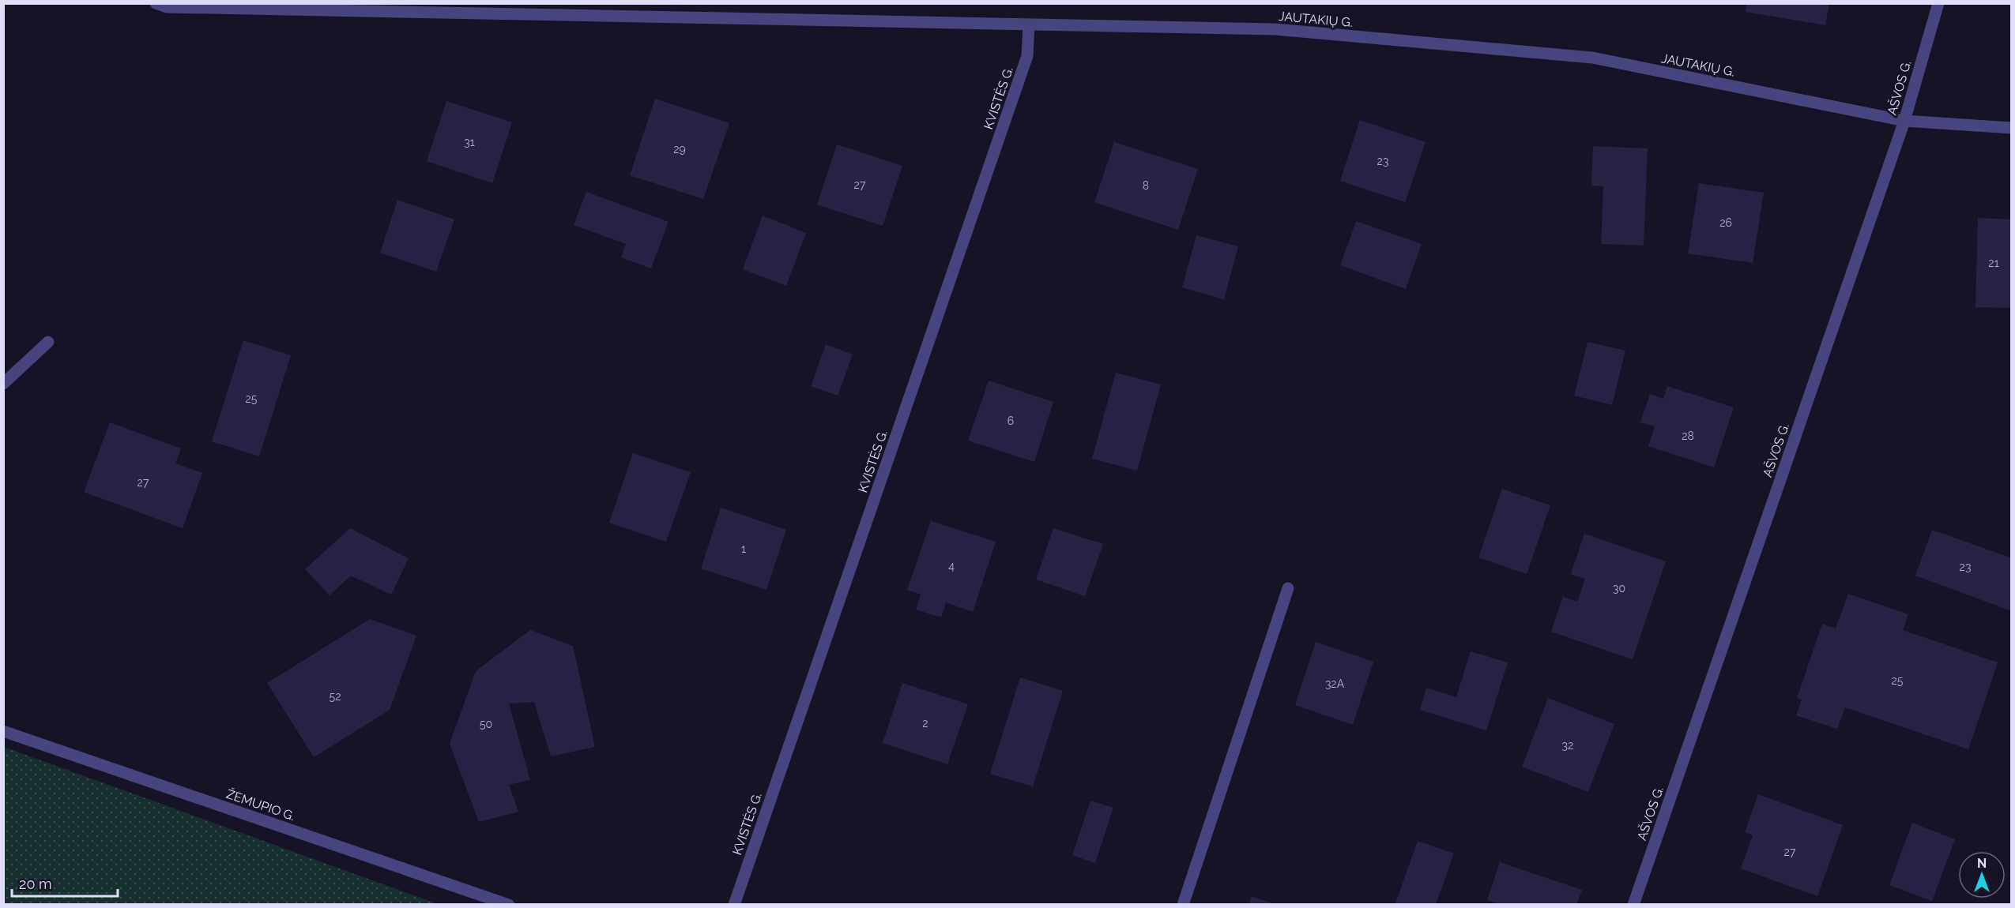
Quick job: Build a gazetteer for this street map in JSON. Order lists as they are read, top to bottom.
{
  "streets": {
    "street": [
      "JAUTAKIŲ G.",
      "AŠVOS G.",
      "KVISTĖS G.",
      "ŽEMUPIO G."
    ]
  },
  "crossings": [
    ["JAUTAKIŲ G.", "AŠVOS G."],
    ["JAUTAKIŲ G.", "KVISTĖS G."]
  ],
  "house_numbers": [
    "31",
    "29",
    "23",
    "27",
    "8",
    "26",
    "21",
    "25",
    "6",
    "28",
    "27",
    "1",
    "4",
    "23",
    "30",
    "25",
    "32A",
    "52",
    "2",
    "50",
    "32",
    "27"
  ],
  "scale_bar": "20 m",
  "north": "top"
}
